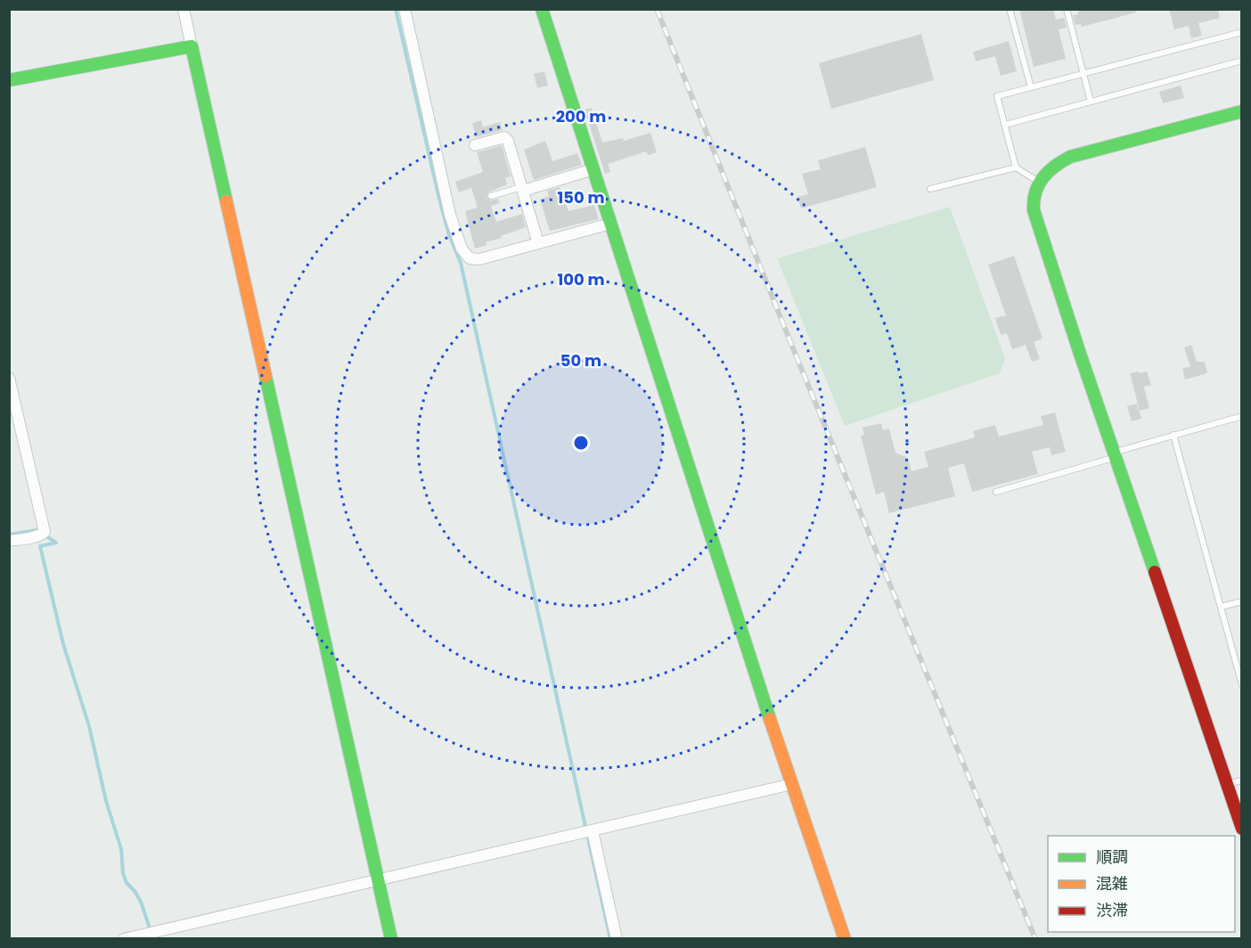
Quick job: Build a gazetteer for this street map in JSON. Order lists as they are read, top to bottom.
{
  "legend": ["順調", "混雑", "渋滞"],
  "rings": [
    "200 m",
    "150 m",
    "100 m",
    "50 m"
  ]
}
